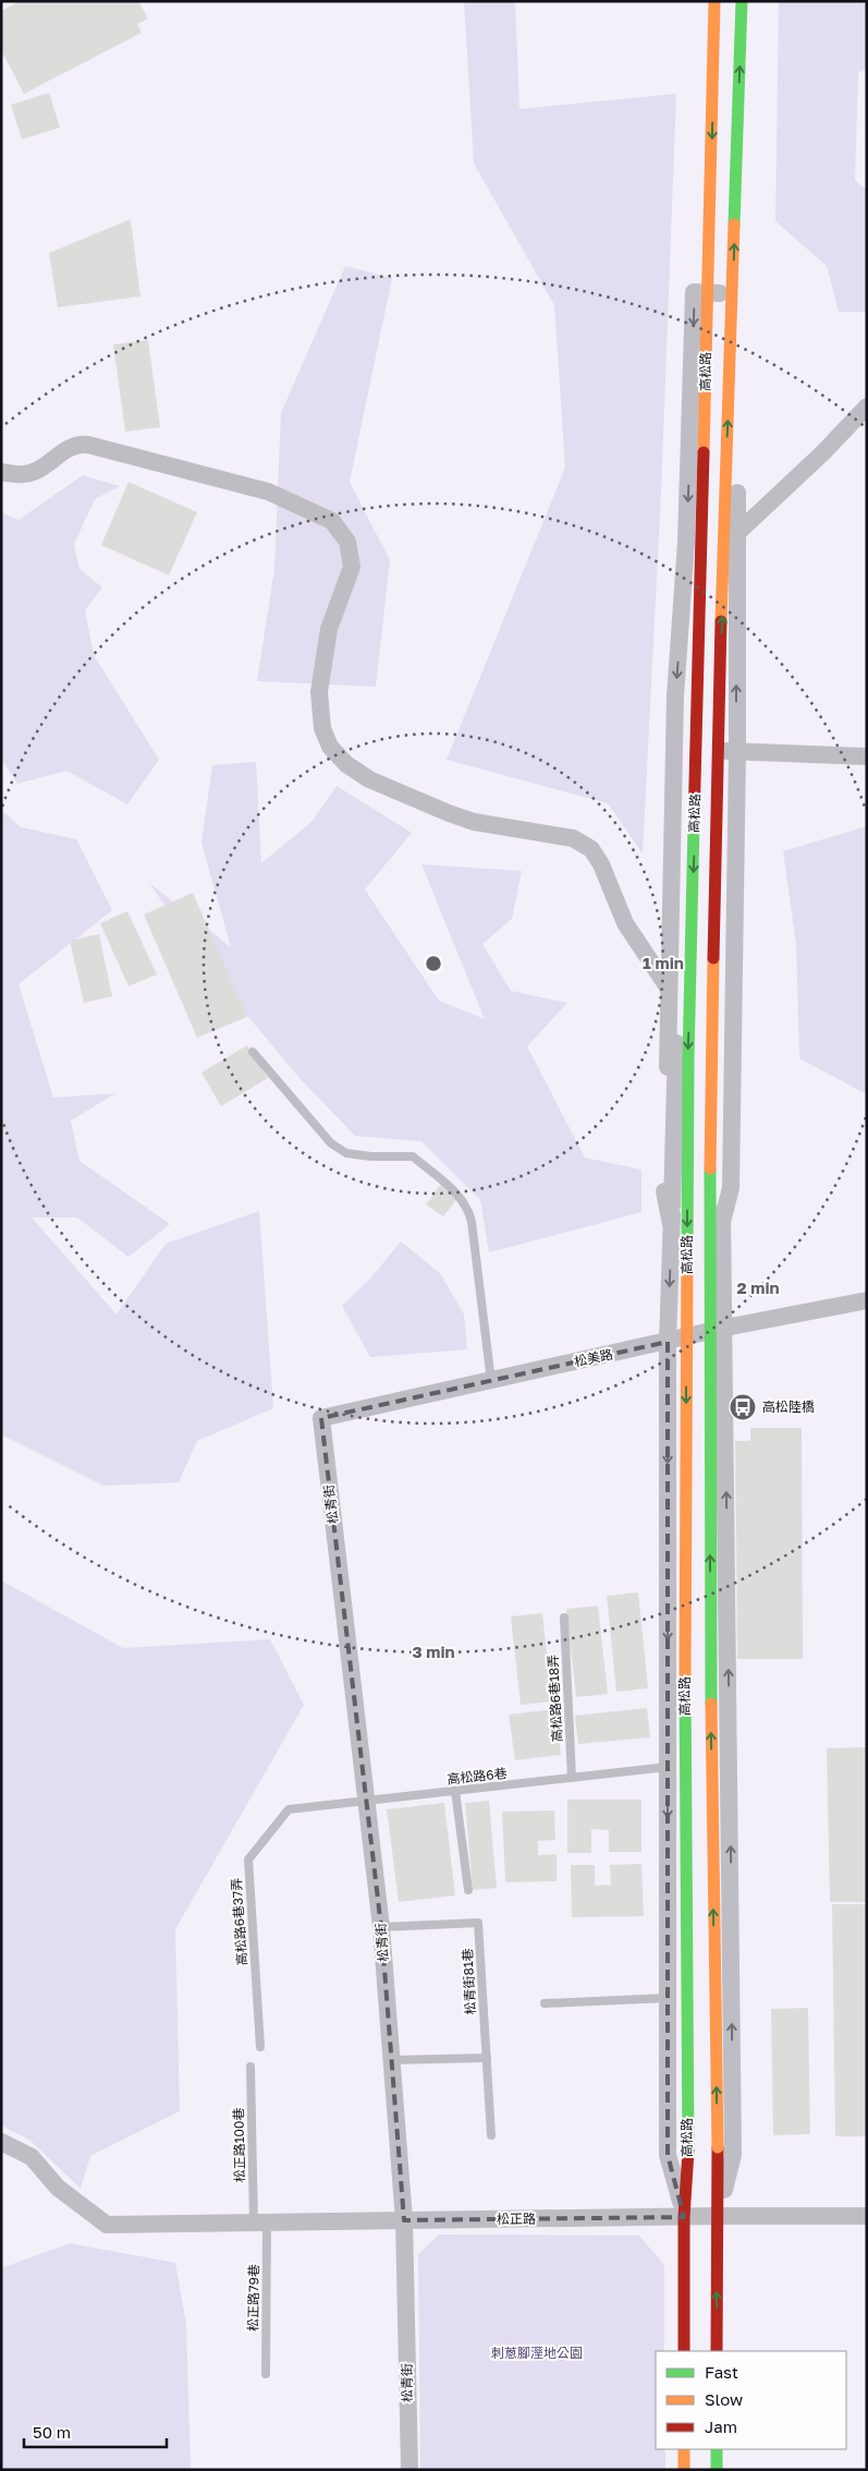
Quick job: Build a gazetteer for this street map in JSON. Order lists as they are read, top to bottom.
{
  "streets": {
    "street": [
      "高松路",
      "松美路",
      "松青街",
      "松正路"
    ],
    "lane": [
      "高松路6巷18弄",
      "高松路6巷",
      "高松路6巷37弄",
      "松青街81巷",
      "松正路100巷",
      "松正路79巷"
    ]
  },
  "crossings": [
    ["高松路", "松美路"],
    ["高松路", "高松路6巷"],
    ["高松路", "松正路"],
    ["松美路", "松青街"],
    ["松青街", "高松路6巷"],
    ["松青街", "松青街81巷"],
    ["松青街", "松正路"],
    ["高松路6巷18弄", "高松路6巷"],
    ["高松路6巷", "高松路6巷37弄"],
    ["松正路100巷", "松正路"],
    ["松正路100巷", "松正路79巷"],
    ["松正路", "松正路79巷"]
  ],
  "parks": ["刺蔥腳溼地公園"],
  "places": {
    "bus stop": ["高松陸橋"]
  },
  "legend": ["Fast", "Slow", "Jam"],
  "scale_bar": "50 m",
  "rings": ["1 min", "2 min", "3 min"]
}
